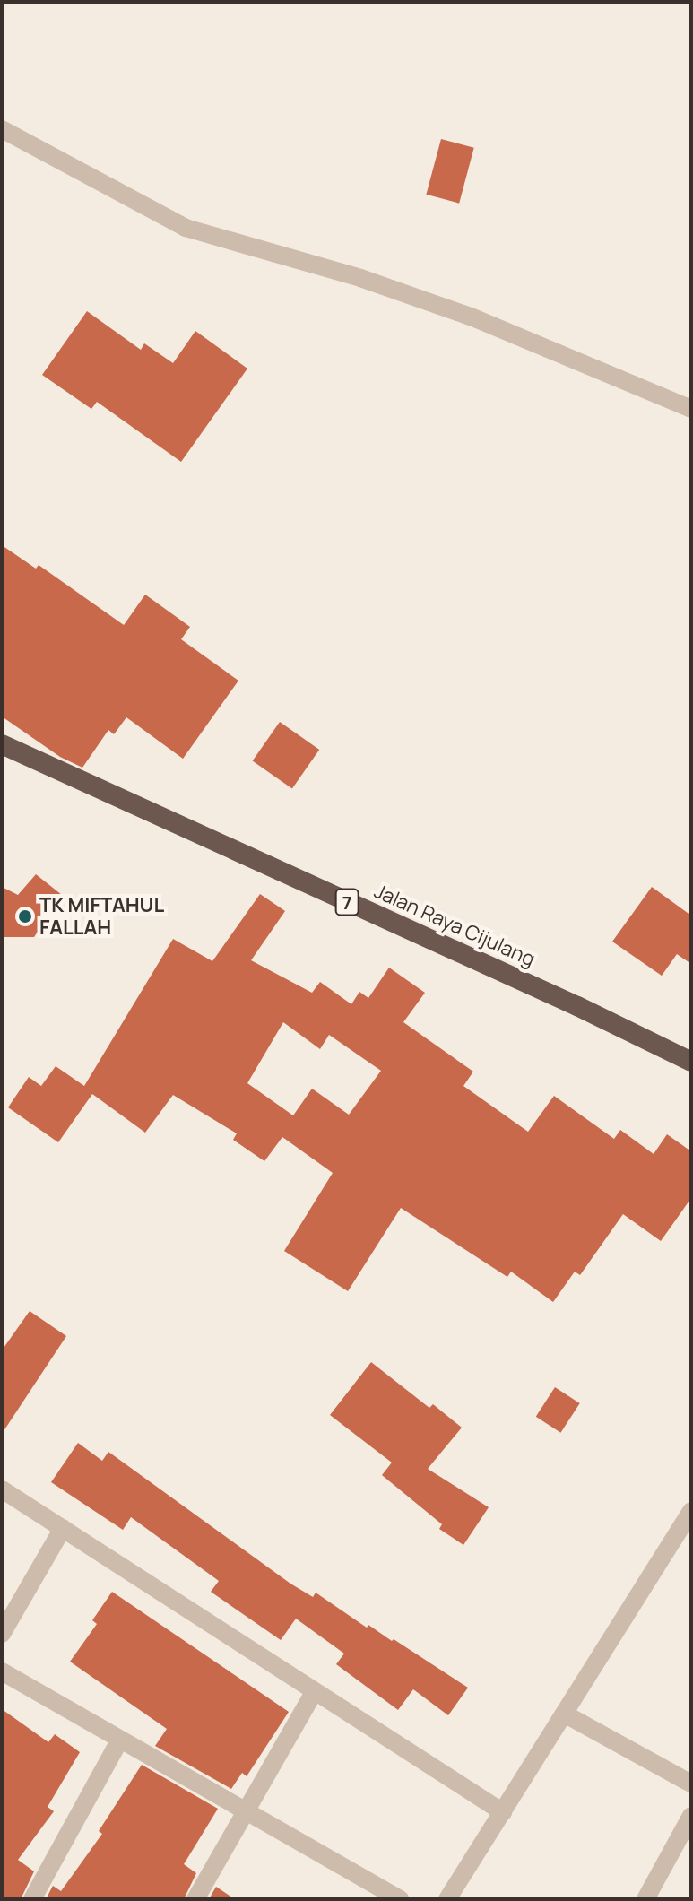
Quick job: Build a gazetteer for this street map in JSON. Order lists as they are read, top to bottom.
{
  "streets": {
    "highway": ["7", "Jalan Raya Cijulang"]
  },
  "places": ["TK MIFTAHUL FALLAH"]
}
